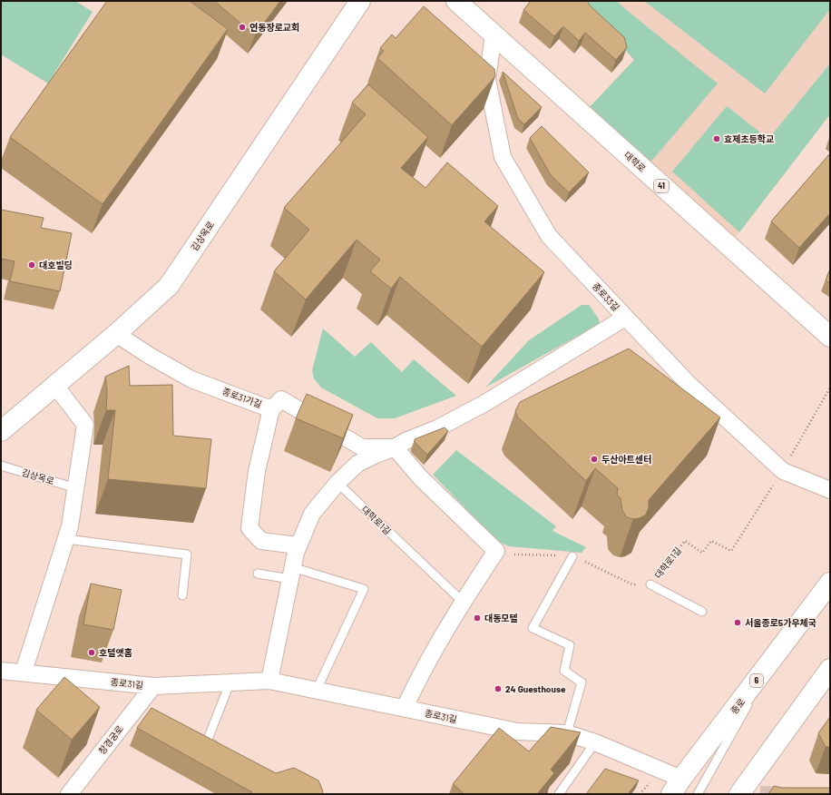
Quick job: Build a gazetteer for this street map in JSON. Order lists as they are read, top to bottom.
{
  "streets": {
    "main road": [
      "대학로",
      "41",
      "김상옥로",
      "6",
      "종로"
    ],
    "street": [
      "종로33길",
      "종로31가길",
      "종로31길",
      "창경궁로"
    ],
    "lane": ["대학로1길"]
  },
  "crossings": [
    ["대학로", "종로33길"],
    ["김상옥로", "종로31가길"],
    ["종로33길", "대학로1길"],
    ["종로31길", "종로"],
    ["종로31길", "창경궁로"]
  ],
  "places": [
    "연동장로교회",
    "효제초등학교",
    "대호빌딩",
    "두산아트센터",
    "대동모텔",
    "서울종로5가우체국",
    "호텔앳홈",
    "24 Guesthouse"
  ]
}
